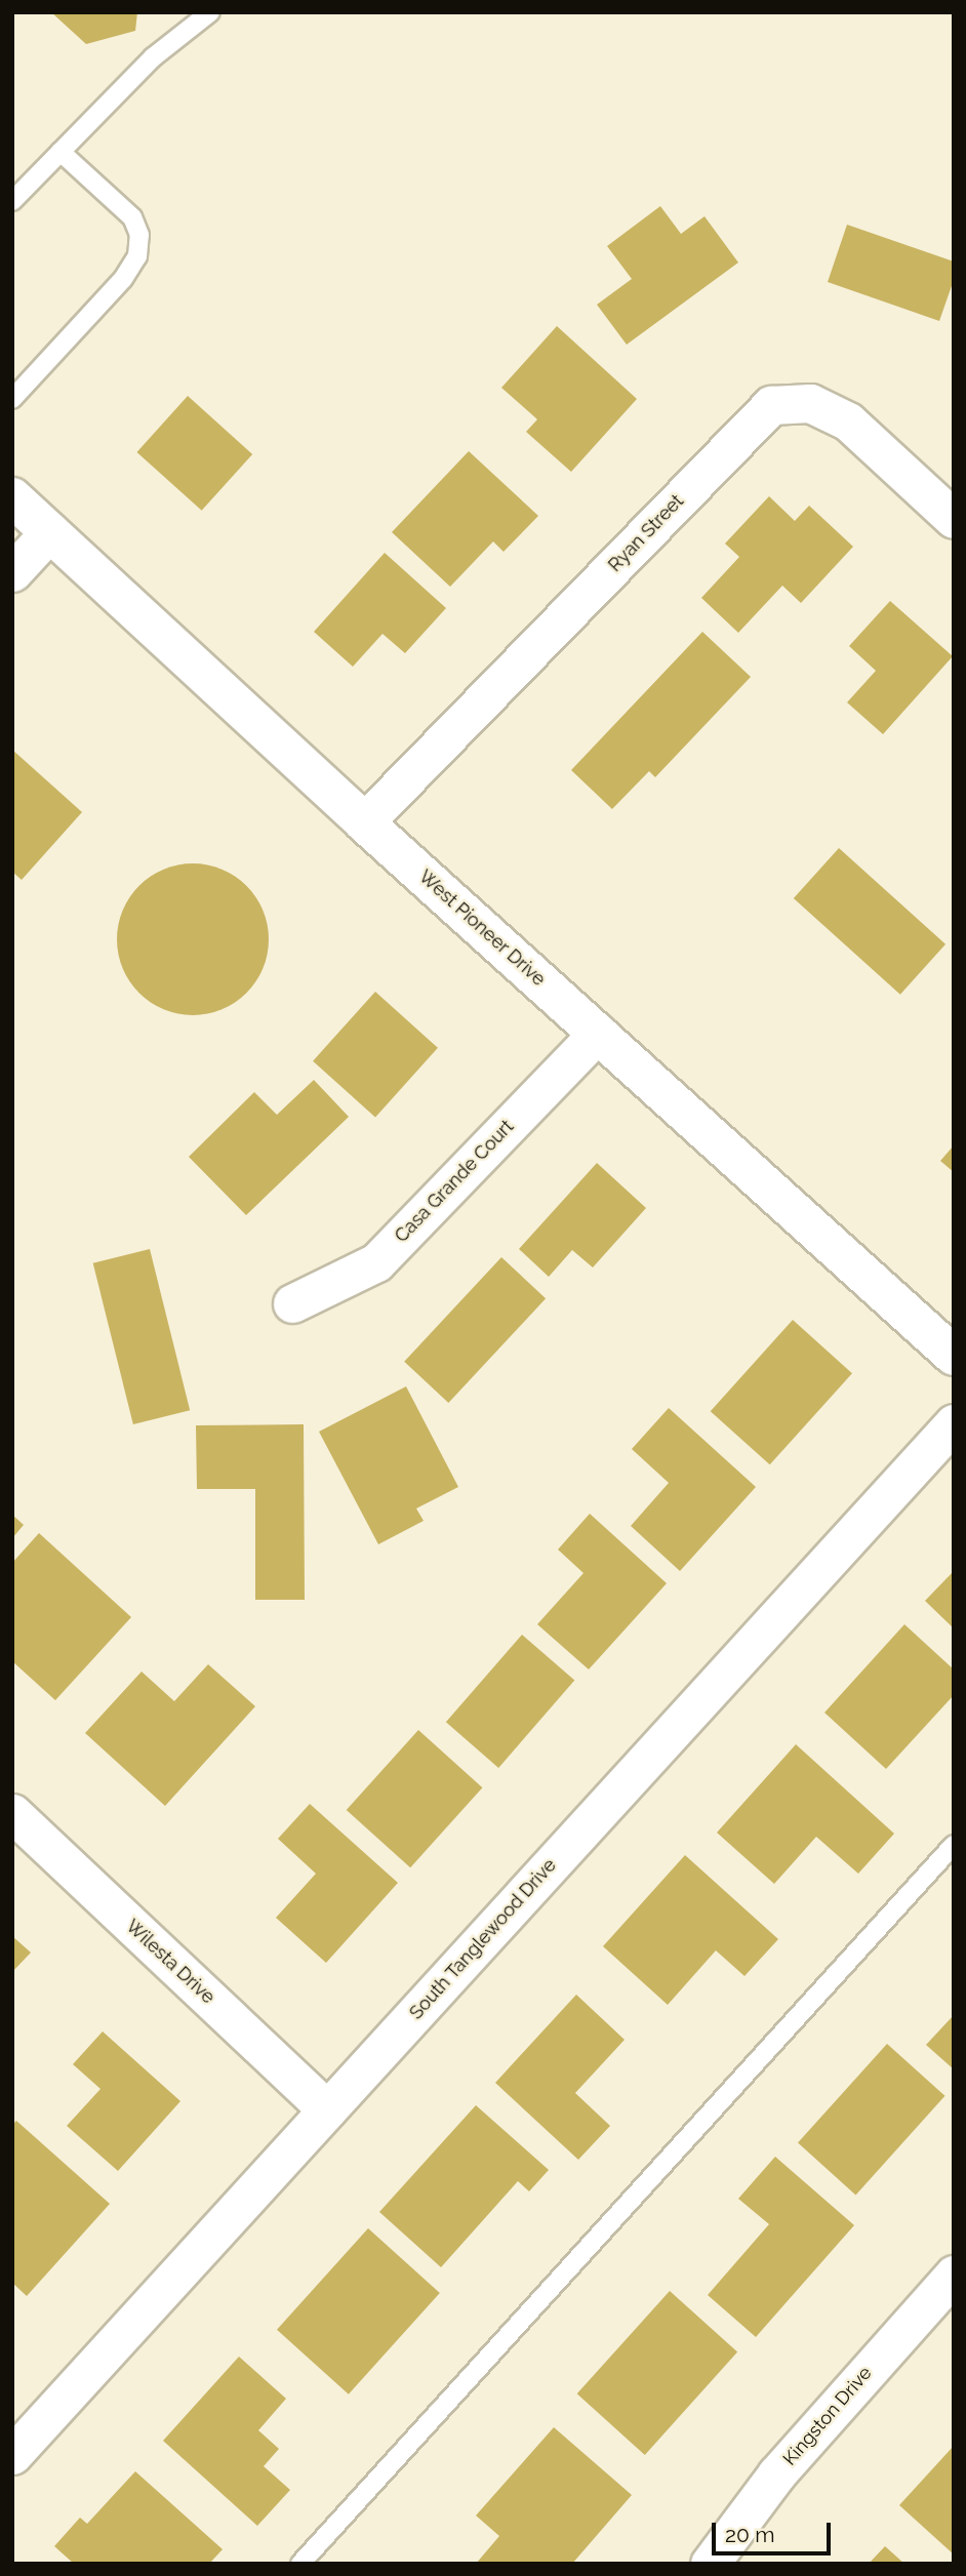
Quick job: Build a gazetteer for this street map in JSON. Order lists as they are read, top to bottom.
{
  "streets": {
    "main road": ["West Pioneer Drive"],
    "street": [
      "Ryan Street",
      "Casa Grande Court",
      "South Tanglewood Drive",
      "Wilesta Drive",
      "Kingston Drive"
    ]
  },
  "crossings": [
    ["Ryan Street", "West Pioneer Drive"],
    ["West Pioneer Drive", "Casa Grande Court"],
    ["South Tanglewood Drive", "Wilesta Drive"]
  ],
  "scale_bar": "20 m"
}
